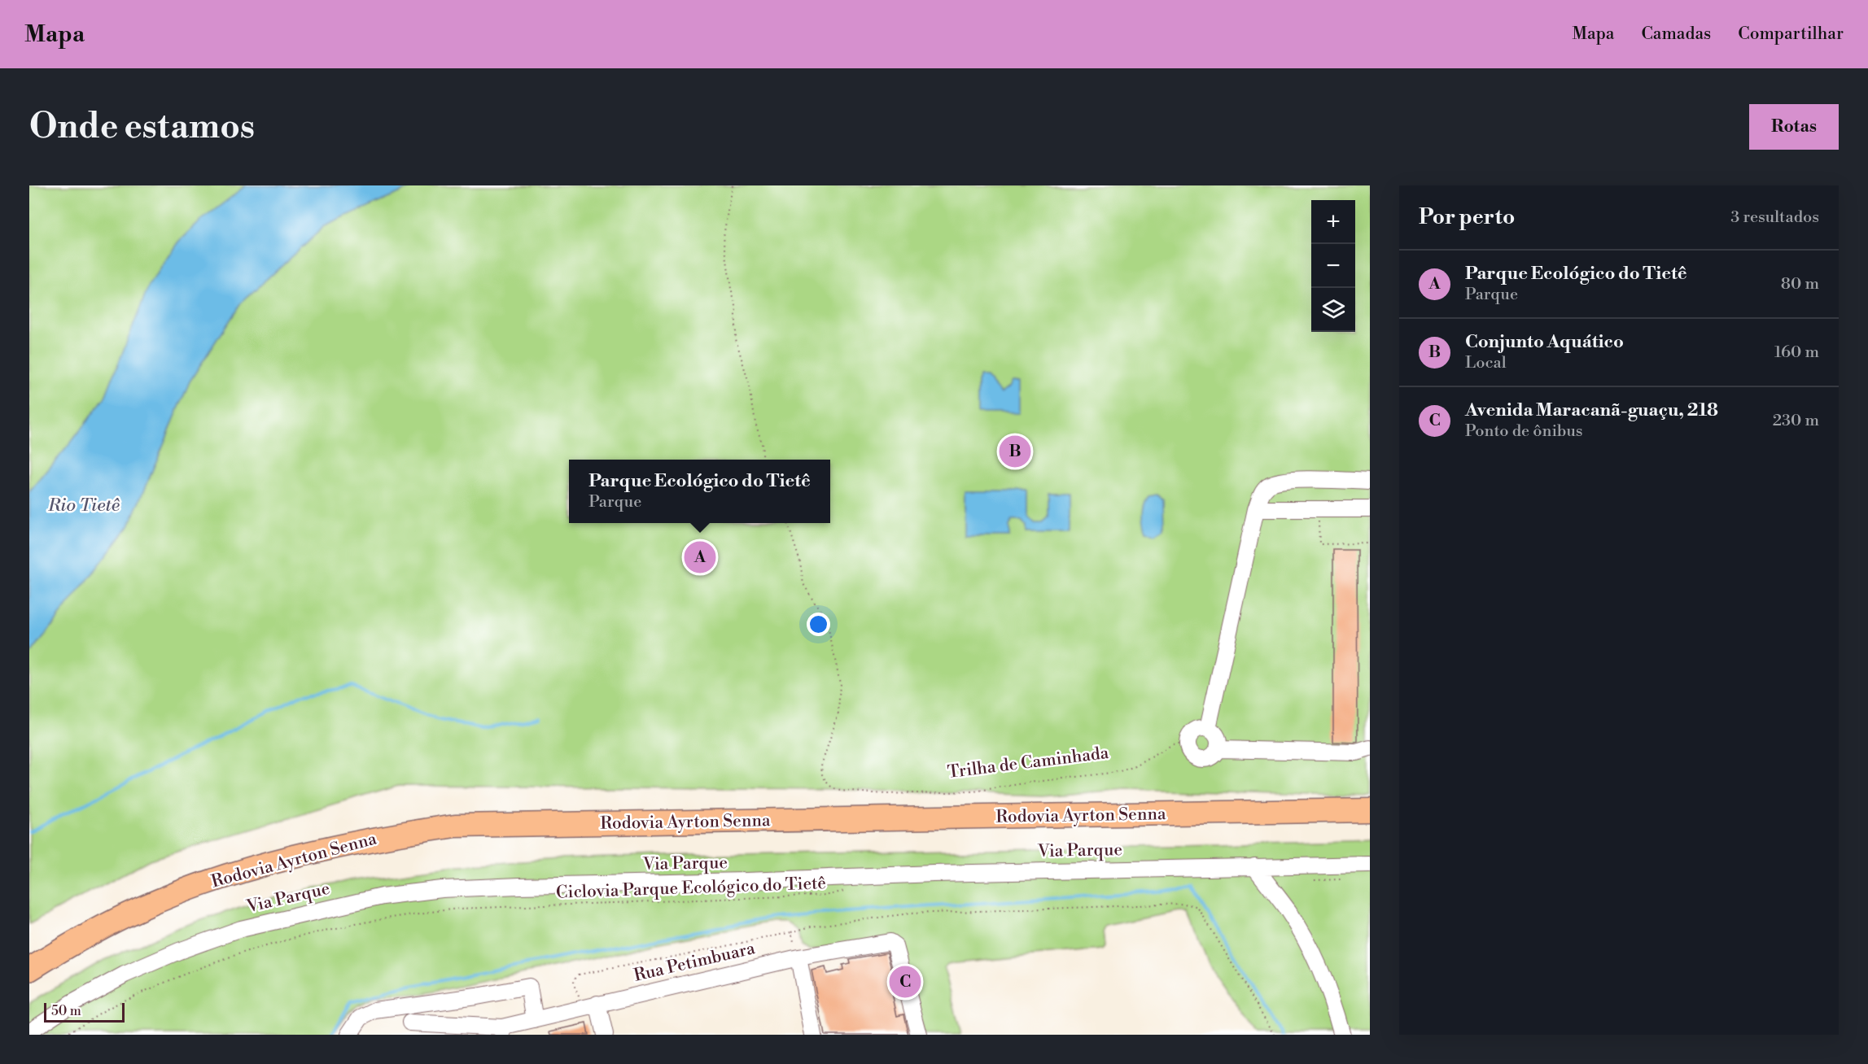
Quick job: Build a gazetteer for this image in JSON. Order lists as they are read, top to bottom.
{
  "streets": {
    "highway": ["Rodovia Ayrton Senna"],
    "street": ["Via Parque", "Rua Petimbuara"],
    "path": ["Trilha de Caminhada", "Ciclovia Parque Ecológico do Tietê"]
  },
  "water": ["Rio Tietê"],
  "scale_bar": "50 m",
  "page": {
    "header": "Mapa",
    "nav": ["Mapa", "Camadas", "Compartilhar"],
    "buttons": "Rotas",
    "title": "Onde estamos",
    "heading": ["Por perto", "3 resultados"],
    "map_buttons": ["+", "−"],
    "list": [
      {
        "mark": "A",
        "name": "Parque Ecológico do Tietê",
        "note": "Parque",
        "value": "80 m"
      },
      {
        "mark": "B",
        "name": "Conjunto Aquático",
        "note": "Local",
        "value": "160 m"
      },
      {
        "mark": "C",
        "name": "Avenida Maracanã-guaçu, 218",
        "note": "Ponto de ônibus",
        "value": "230 m"
      }
    ],
    "pins": ["B", "A", "C"],
    "popup": ["Parque Ecológico do Tietê", "Parque"],
    "scale": "50 m"
  }
}
